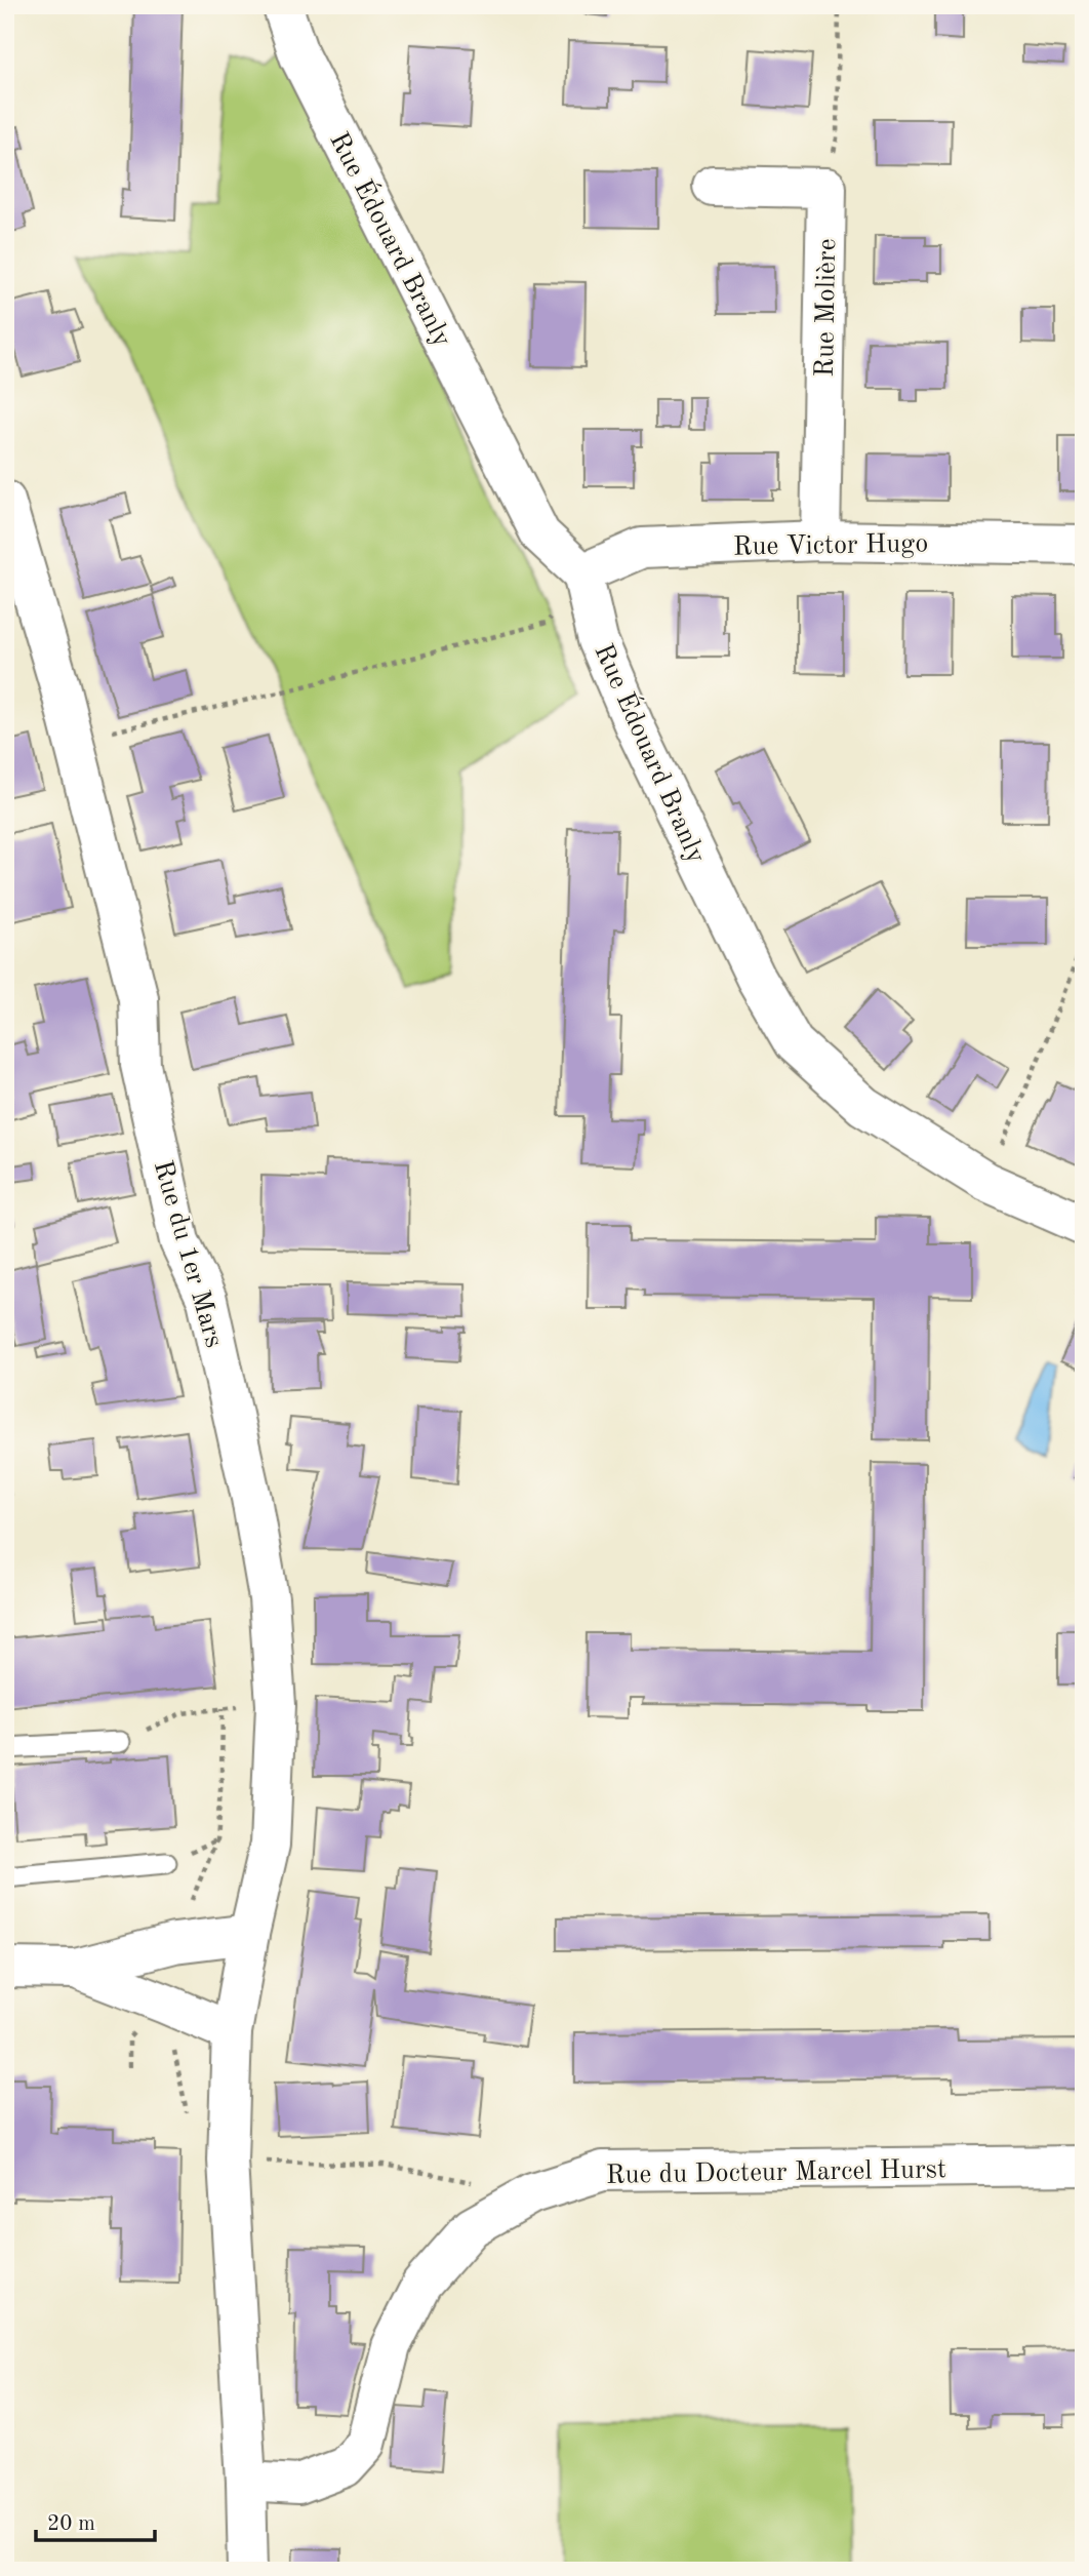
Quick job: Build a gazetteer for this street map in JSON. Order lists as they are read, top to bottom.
{
  "streets": {
    "street": [
      "Rue Édouard Branly",
      "Rue Molière",
      "Rue Victor Hugo",
      "Rue du 1er Mars",
      "Rue du Docteur Marcel Hurst"
    ]
  },
  "crossings": [
    ["Rue Édouard Branly", "Rue Victor Hugo"],
    ["Rue Molière", "Rue Victor Hugo"],
    ["Rue du 1er Mars", "Rue du Docteur Marcel Hurst"]
  ],
  "scale_bar": "20 m"
}
